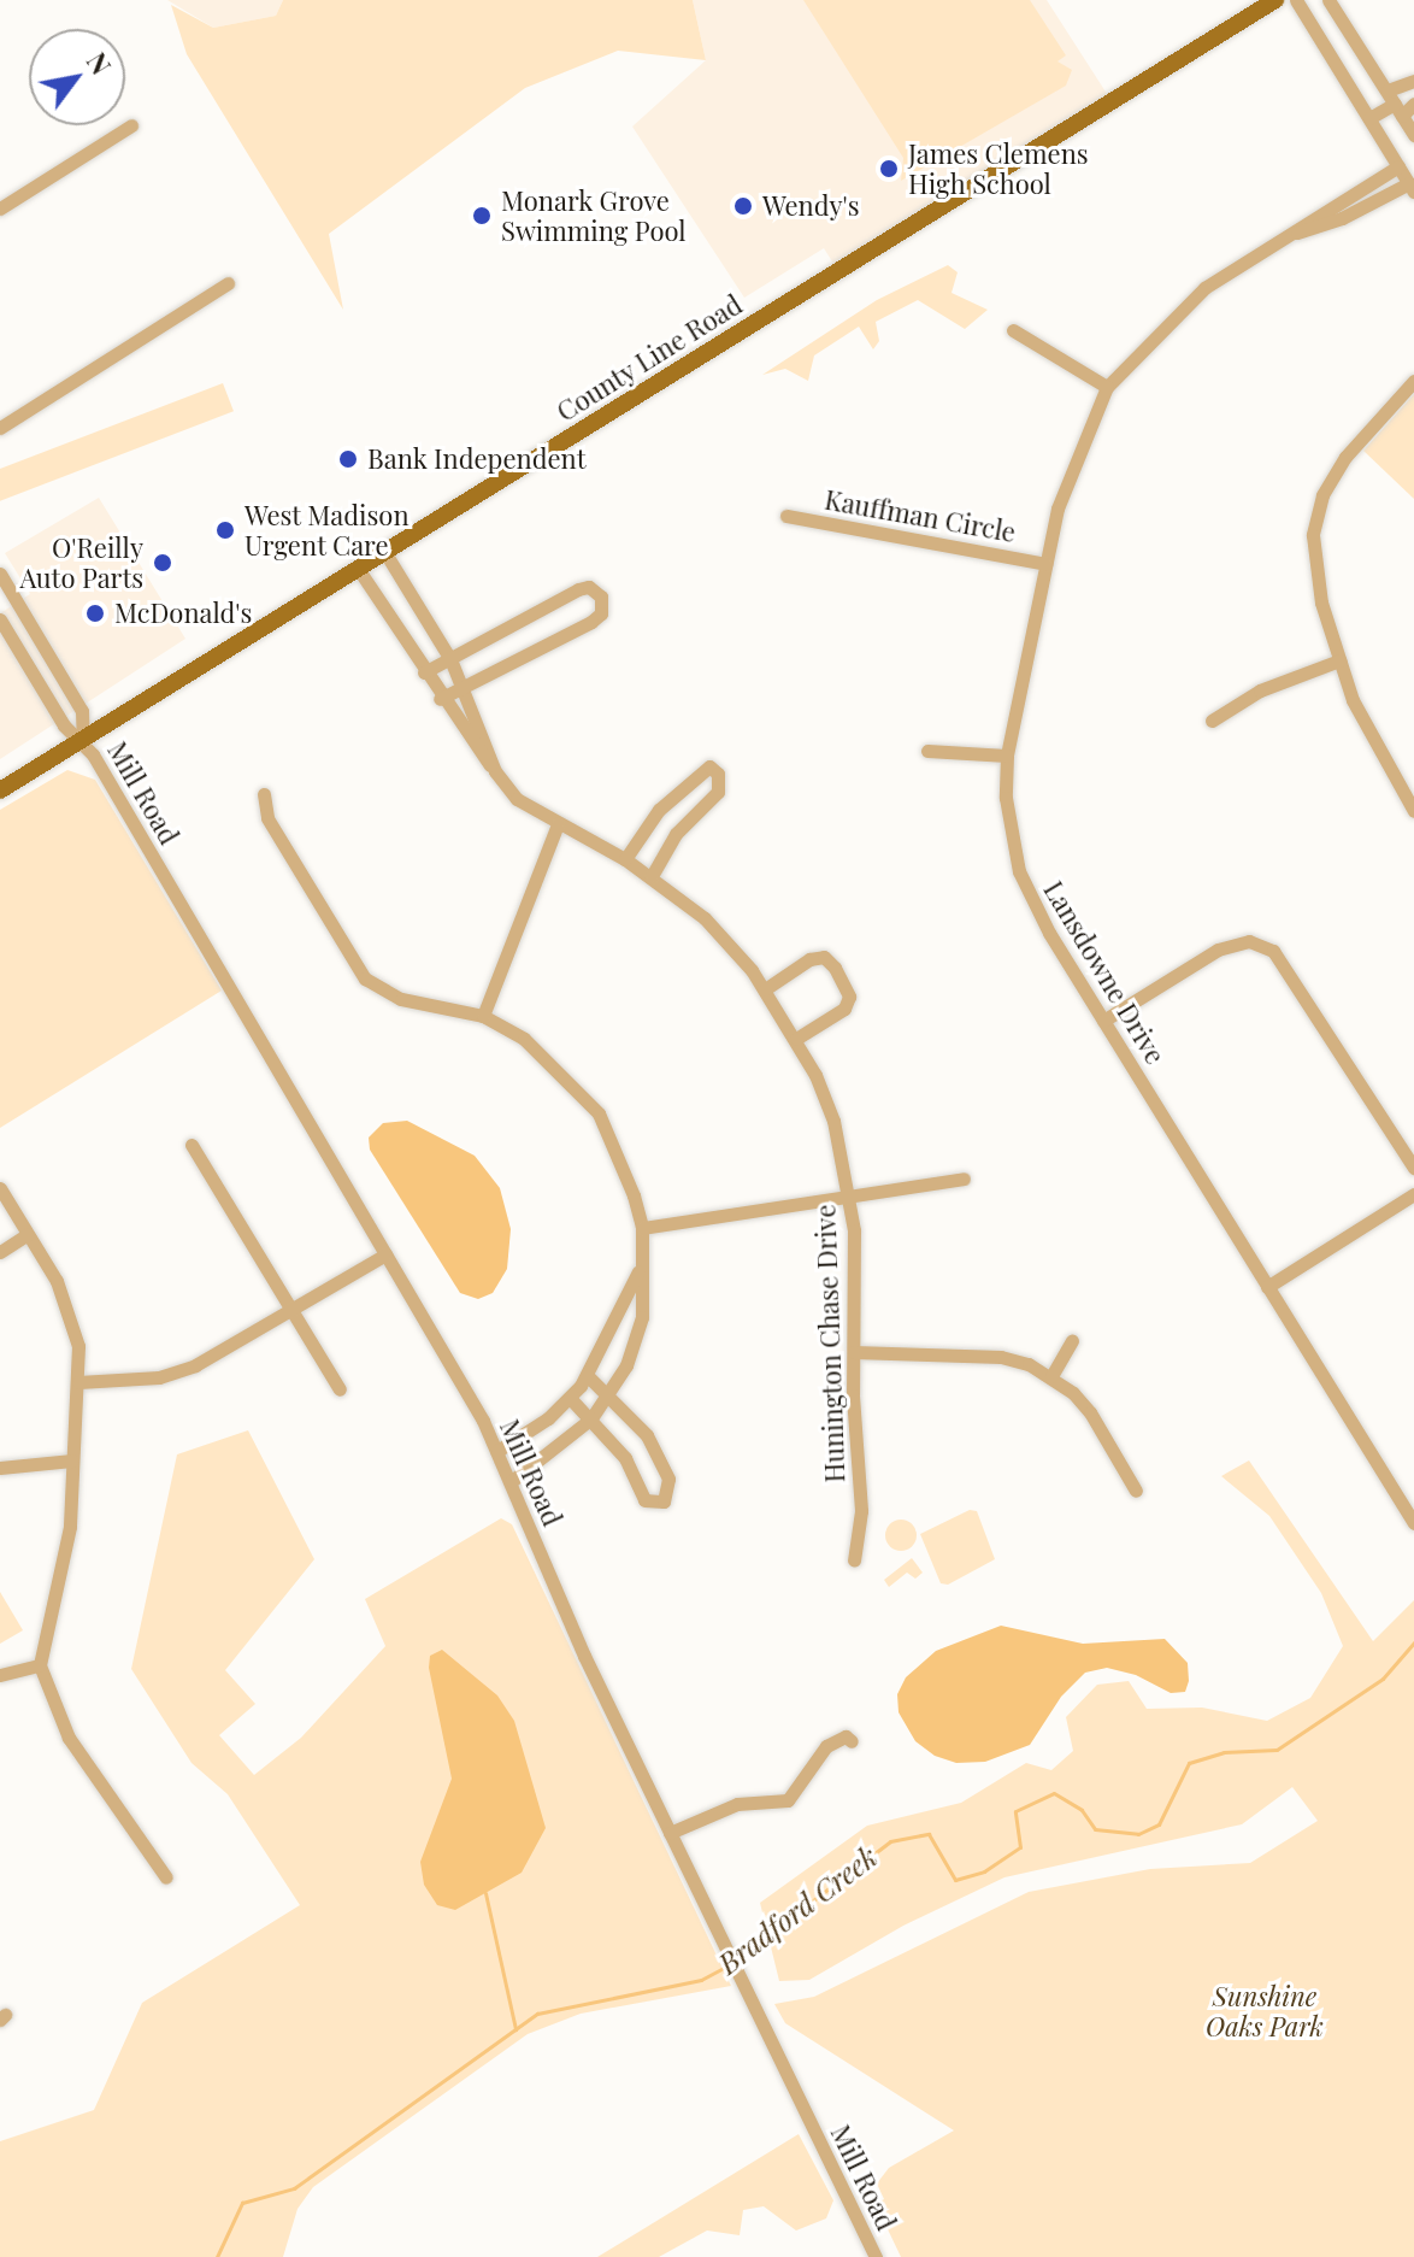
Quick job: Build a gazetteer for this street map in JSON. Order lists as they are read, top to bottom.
{
  "streets": {
    "main road": ["County Line Road"],
    "street": [
      "Kauffman Circle",
      "Mill Road",
      "Lansdowne Drive",
      "Hunington Chase Drive"
    ]
  },
  "crossings": [
    ["County Line Road", "Mill Road"],
    ["County Line Road", "Hunington Chase Drive"],
    ["Kauffman Circle", "Lansdowne Drive"]
  ],
  "water": ["Bradford Creek"],
  "parks": ["Sunshine Oaks Park"],
  "places": [
    "James Clemens High School",
    "Wendy's",
    "Monark Grove Swimming Pool",
    "Bank Independent",
    "West Madison Urgent Care",
    "O'Reilly Auto Parts",
    "McDonald's"
  ],
  "north": "top right"
}
